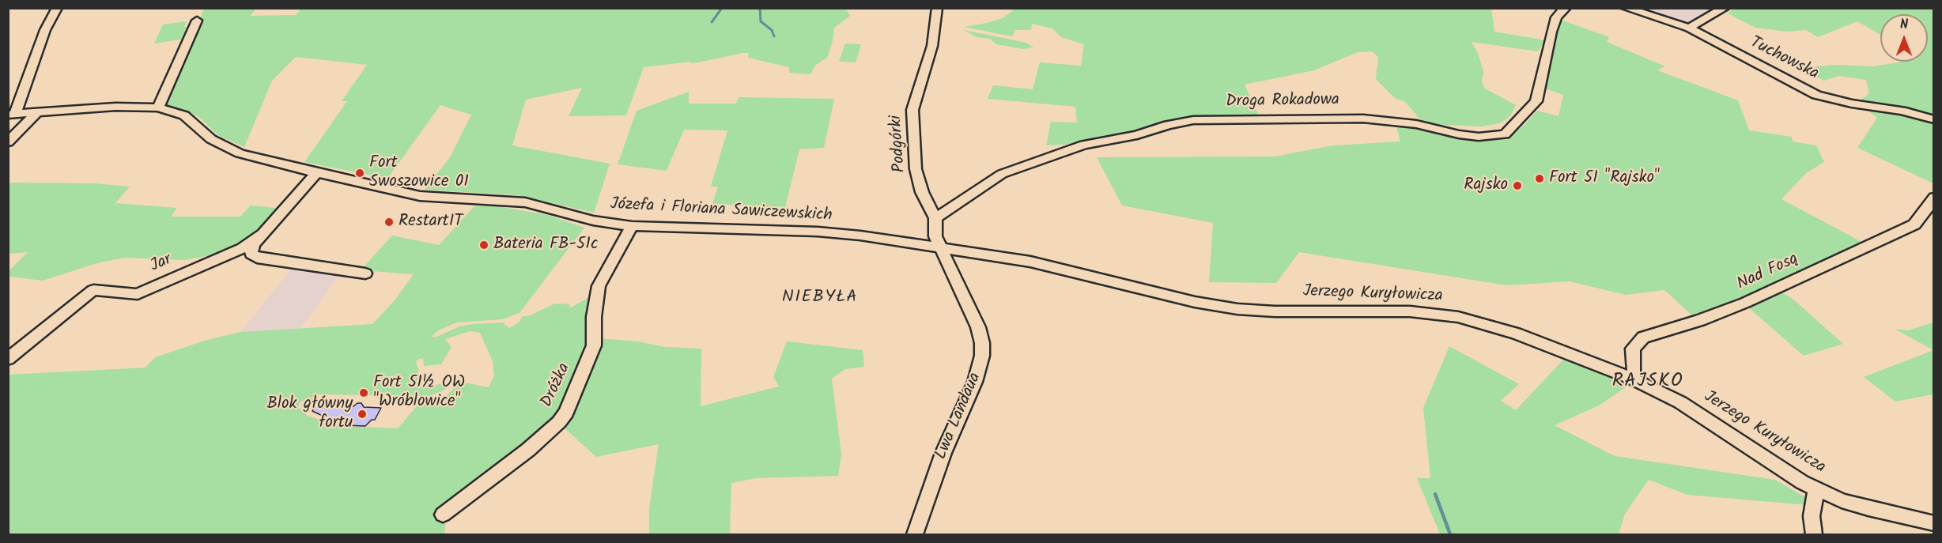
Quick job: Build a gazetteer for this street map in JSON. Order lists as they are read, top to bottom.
{
  "streets": {
    "street": [
      "Tuchowska",
      "Droga Rokadowa",
      "Podgórki",
      "Józefa i Floriana Sawiczewskich",
      "Jar",
      "Nad Fosą",
      "Jerzego Kuryłowicza",
      "Dróżka",
      "Lwa Landaua"
    ]
  },
  "crossings": [
    ["Droga Rokadowa", "Podgórki"],
    ["Podgórki", "Józefa i Floriana Sawiczewskich"],
    ["Podgórki", "Jerzego Kuryłowicza"],
    ["Podgórki", "Lwa Landaua"],
    ["Józefa i Floriana Sawiczewskich", "Jar"],
    ["Józefa i Floriana Sawiczewskich", "Jerzego Kuryłowicza"],
    ["Józefa i Floriana Sawiczewskich", "Dróżka"],
    ["Józefa i Floriana Sawiczewskich", "Lwa Landaua"],
    ["Nad Fosą", "Jerzego Kuryłowicza"],
    ["Jerzego Kuryłowicza", "Lwa Landaua"]
  ],
  "districts": ["NIEBYŁA", "RAJSKO"],
  "places": [
    "Fort Swoszowice 01",
    "Fort 51 \"Rajsko\"",
    "Rajsko",
    "RestartIT",
    "Bateria FB-51c",
    "Fort 51½ OW \"Wróblowice\"",
    "Blok główny fortu"
  ],
  "north": "top"
}
